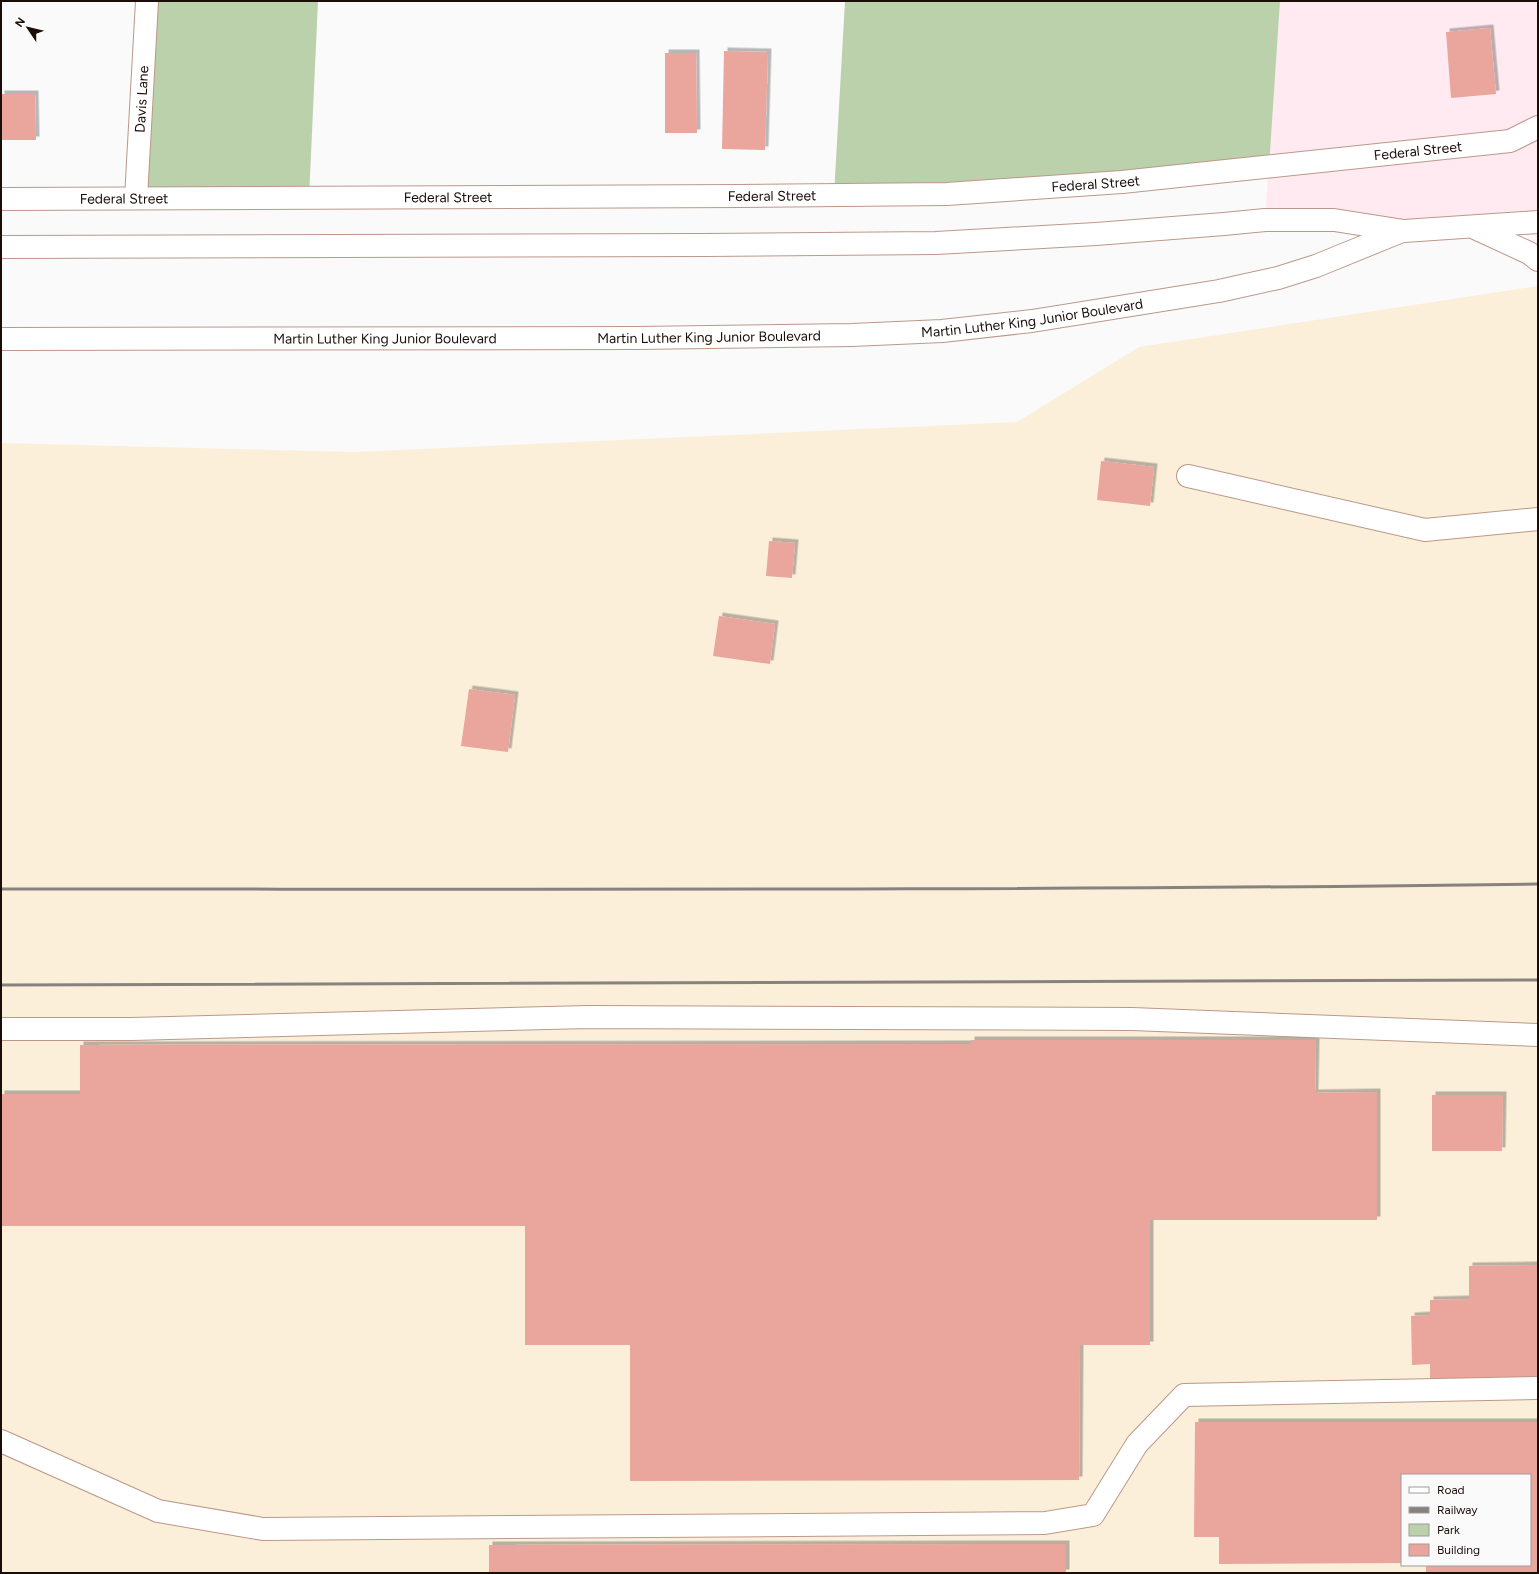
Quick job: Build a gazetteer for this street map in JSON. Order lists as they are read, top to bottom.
{
  "streets": {
    "main road": ["Davis Lane", "Federal Street", "Martin Luther King Junior Boulevard"]
  },
  "crossings": [
    ["Davis Lane", "Federal Street"]
  ],
  "legend": [
    "Road",
    "Railway",
    "Park",
    "Building"
  ],
  "north": "top left"
}
